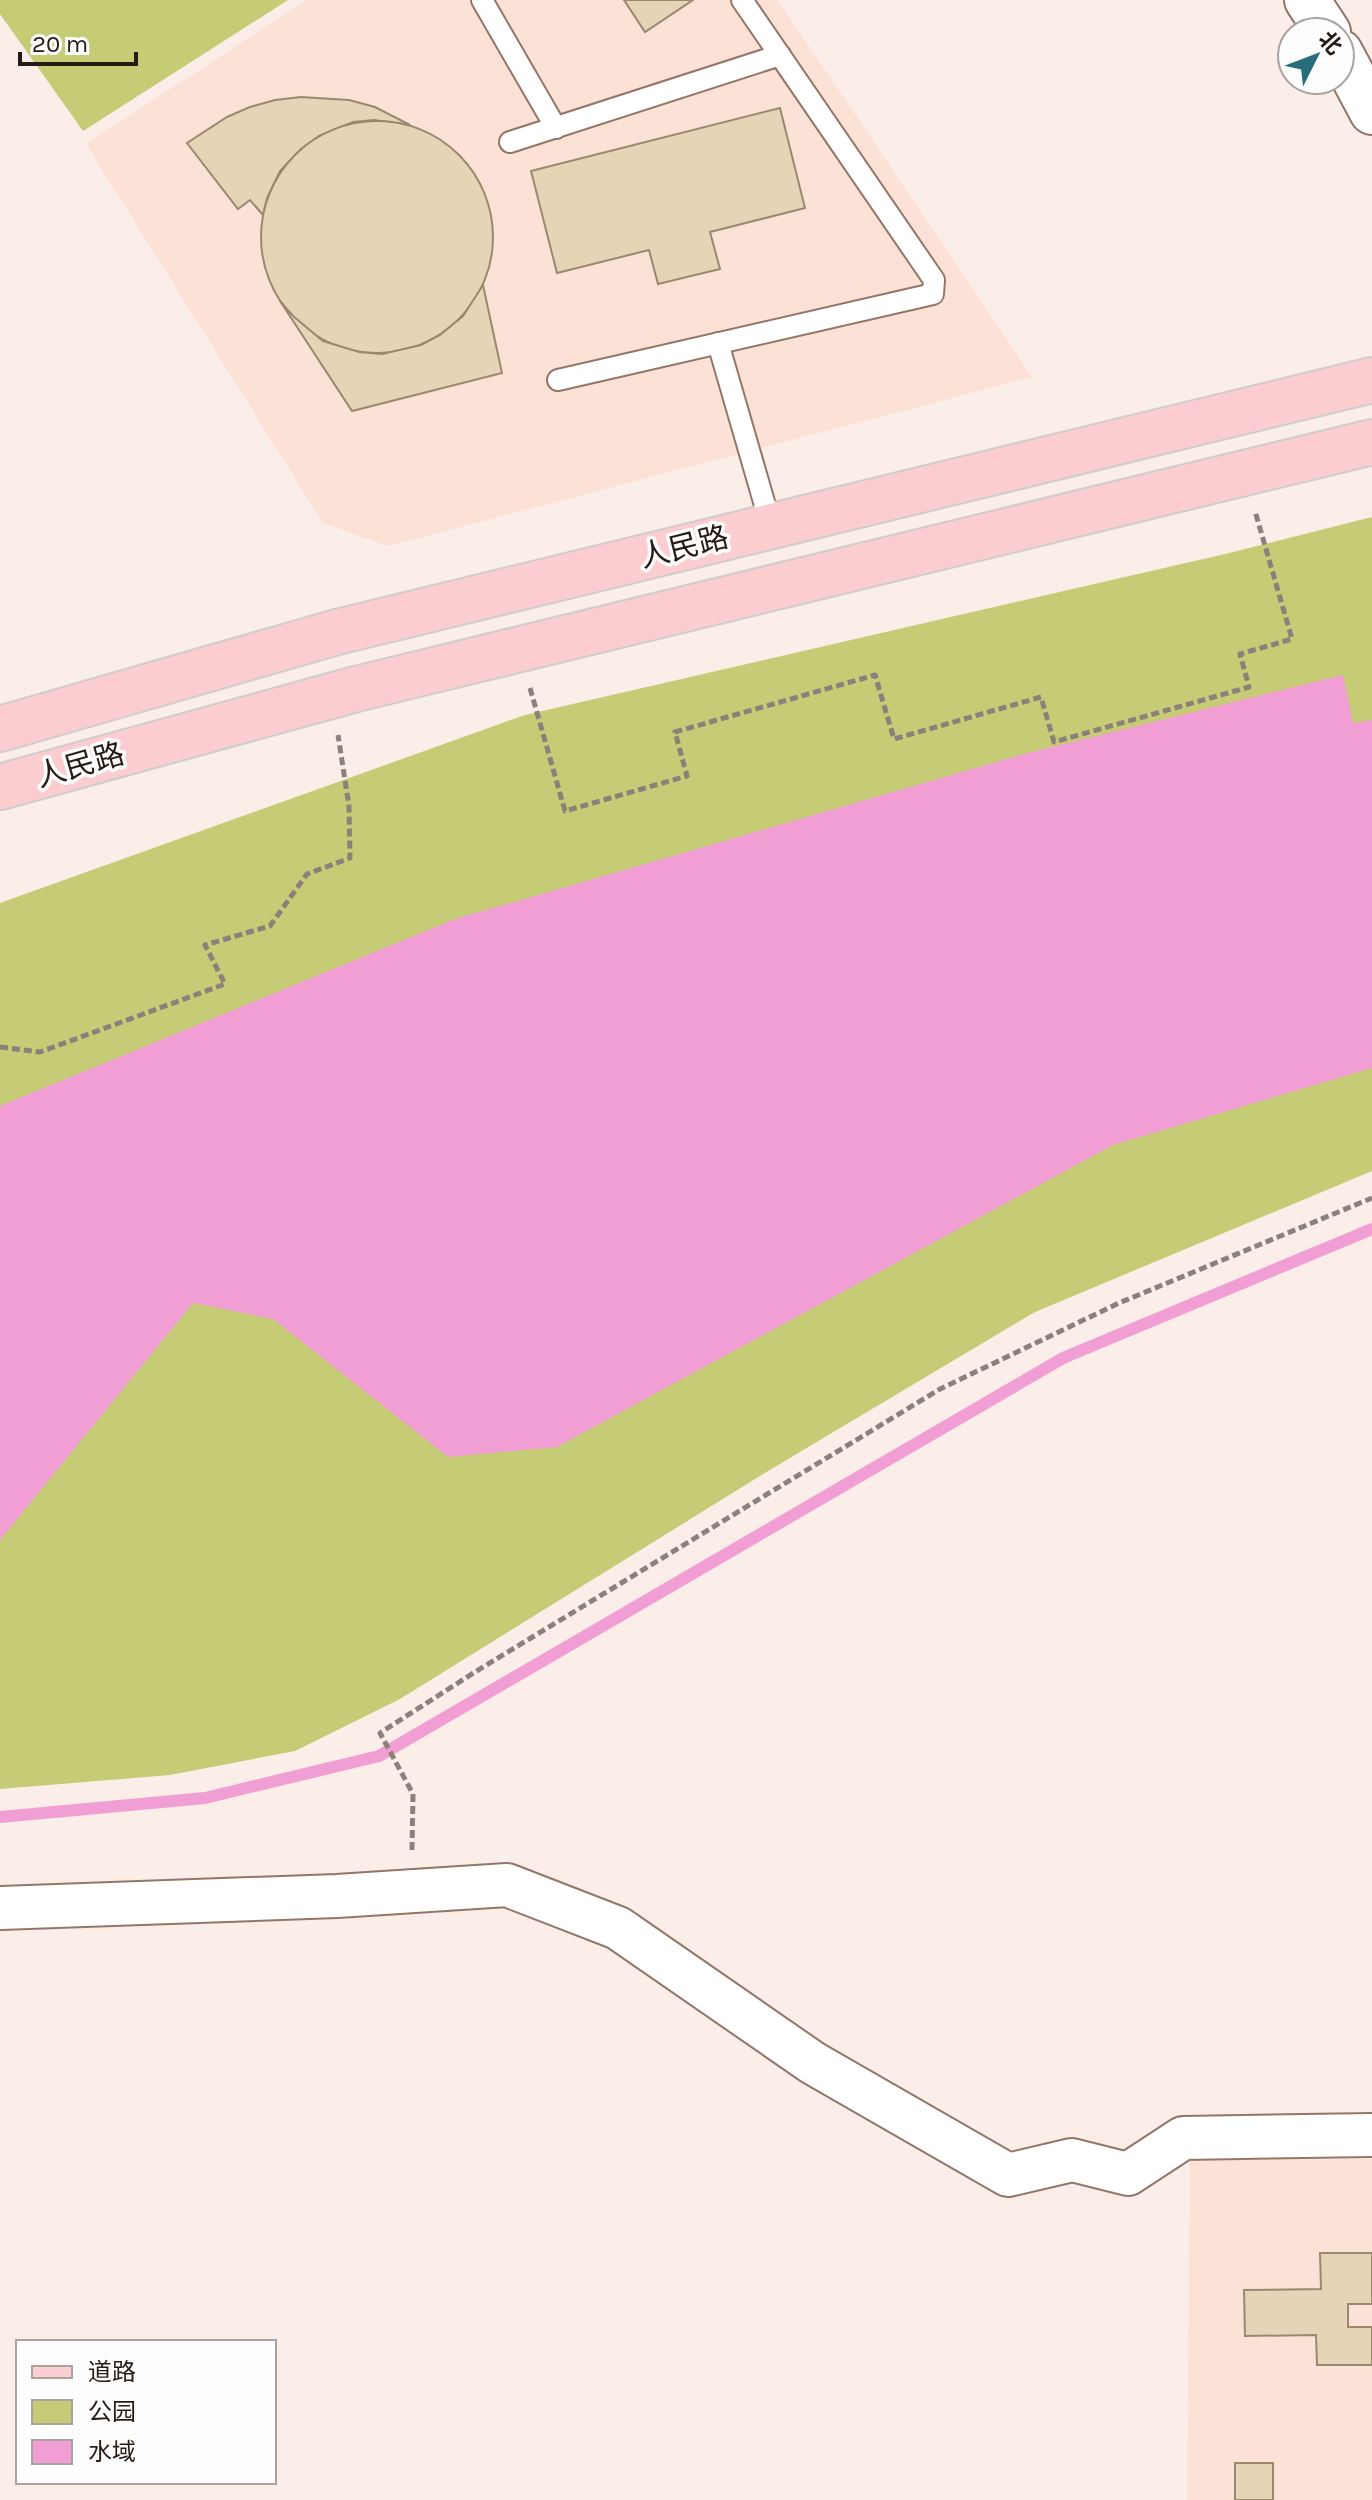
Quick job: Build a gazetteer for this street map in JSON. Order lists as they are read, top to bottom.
{
  "streets": {
    "main road": ["人民路"]
  },
  "legend": ["道路", "公园", "水域"],
  "scale_bar": "20 m",
  "north": "top right"
}
